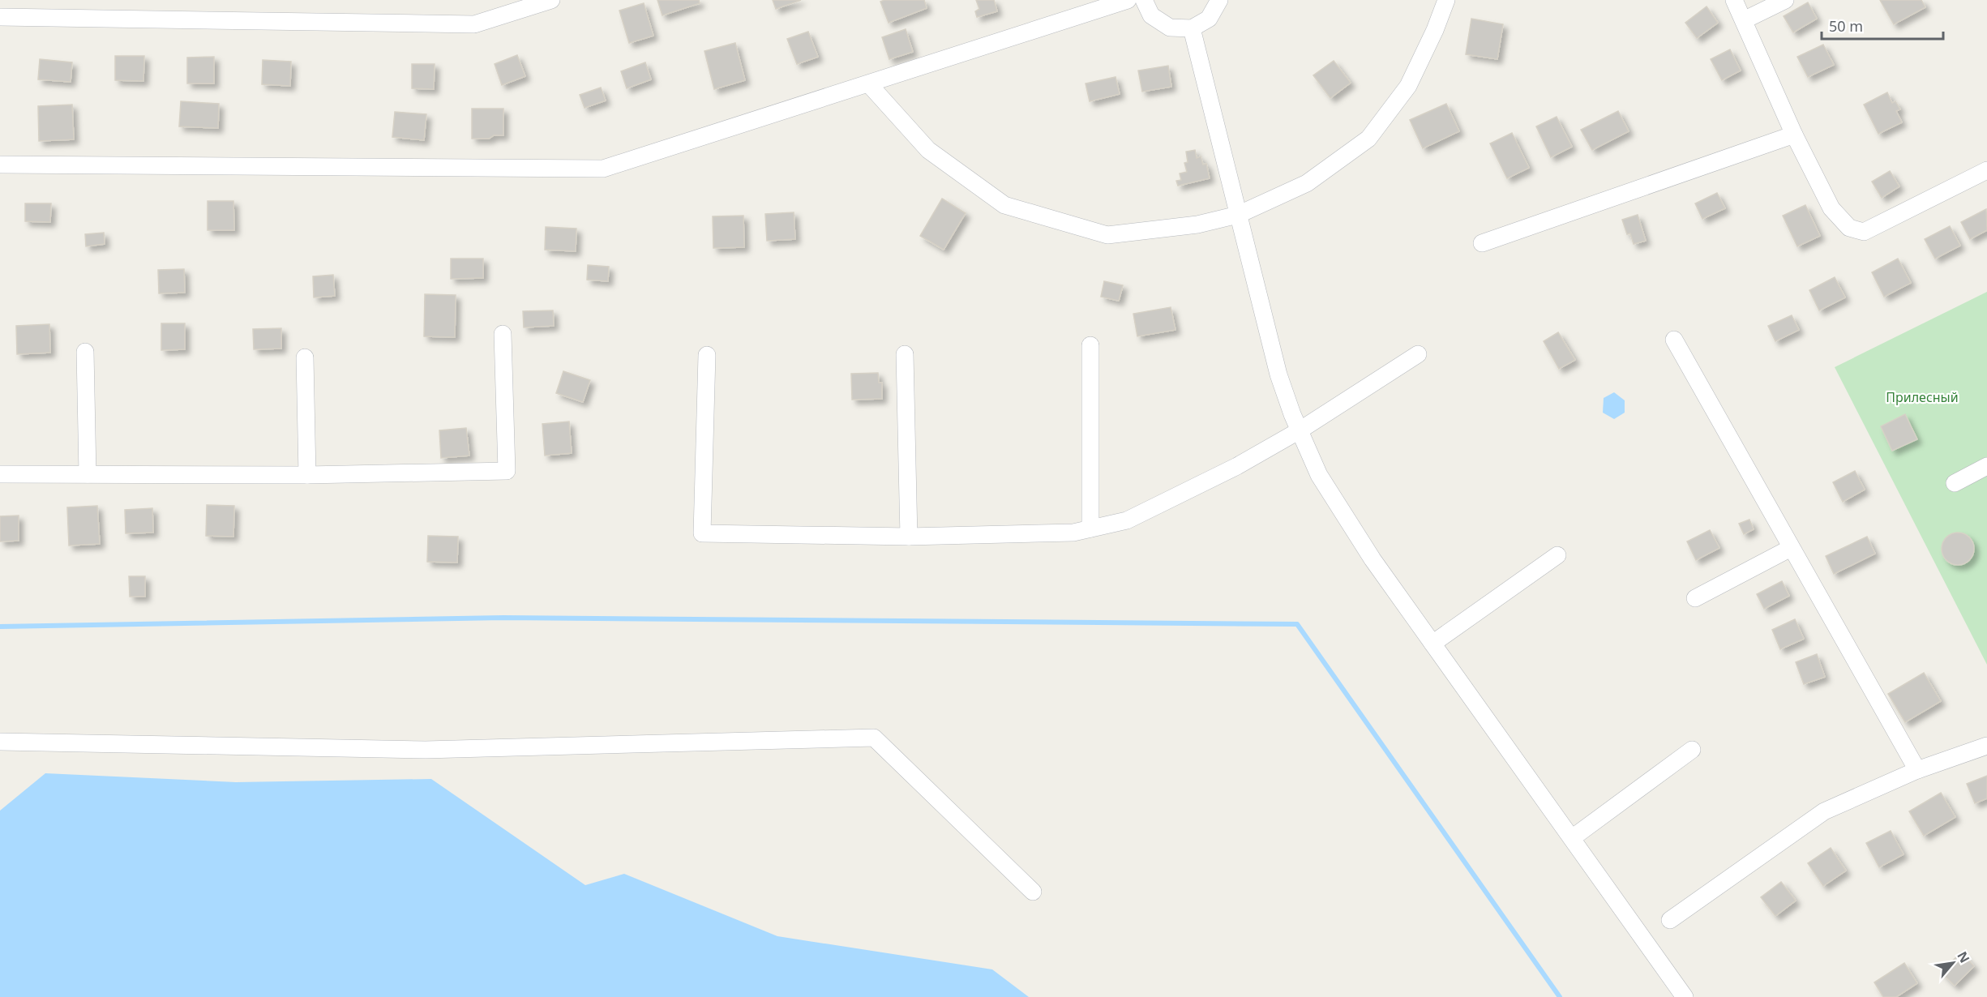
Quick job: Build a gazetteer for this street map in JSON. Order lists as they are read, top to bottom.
{
  "parks": ["Прилесный"],
  "scale_bar": "50 m",
  "north": "top right"
}
